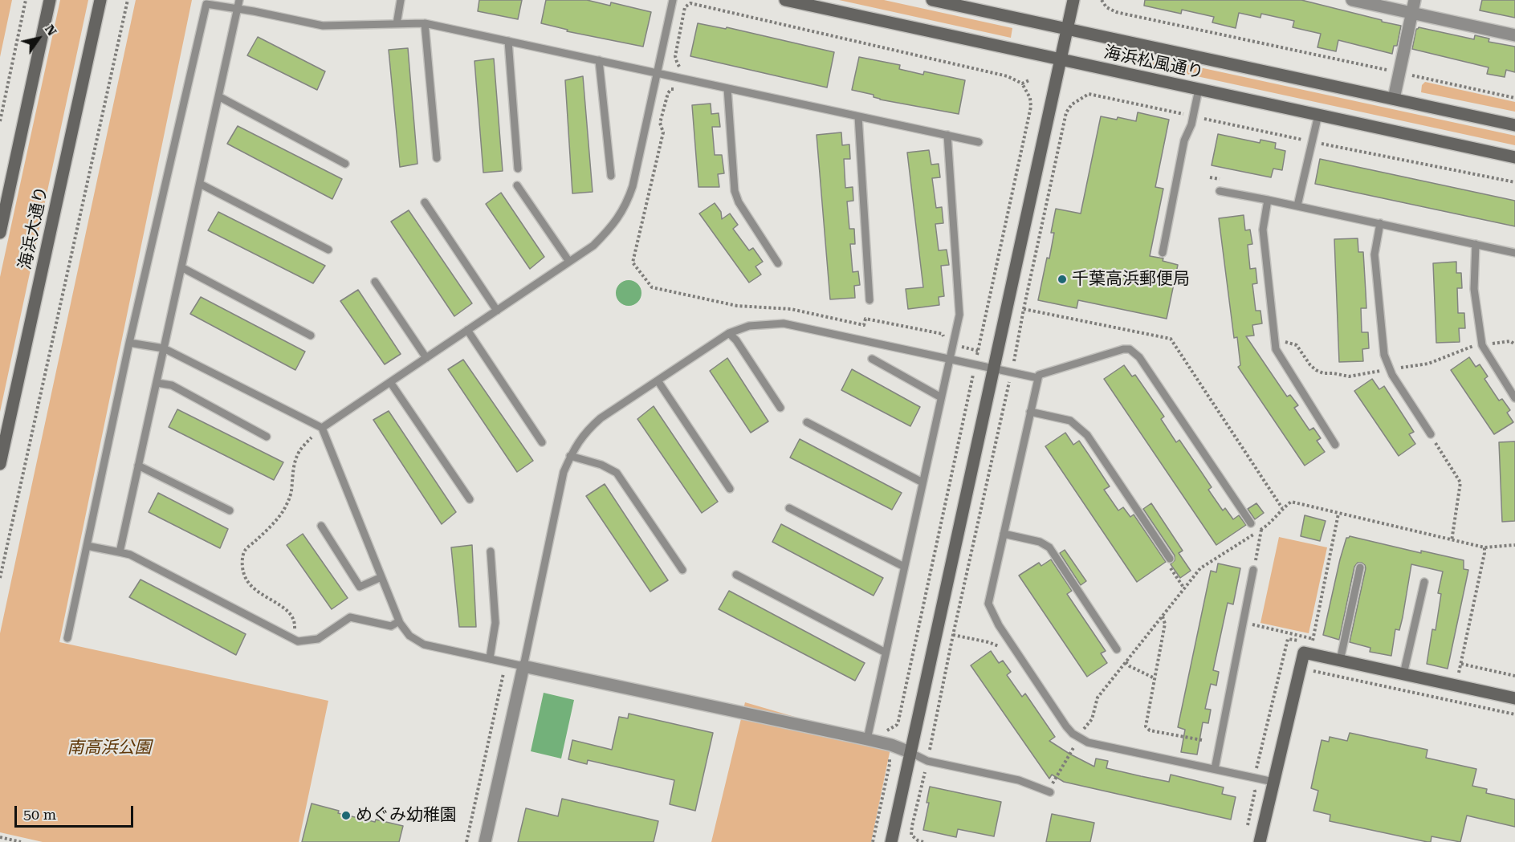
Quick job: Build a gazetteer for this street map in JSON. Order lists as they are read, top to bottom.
{
  "streets": {
    "street": ["海浜松風通り", "海浜大通り"]
  },
  "parks": ["南高浜公園"],
  "places": ["千葉高浜郵便局", "めぐみ幼稚園"],
  "scale_bar": "50 m",
  "north": "top right"
}
